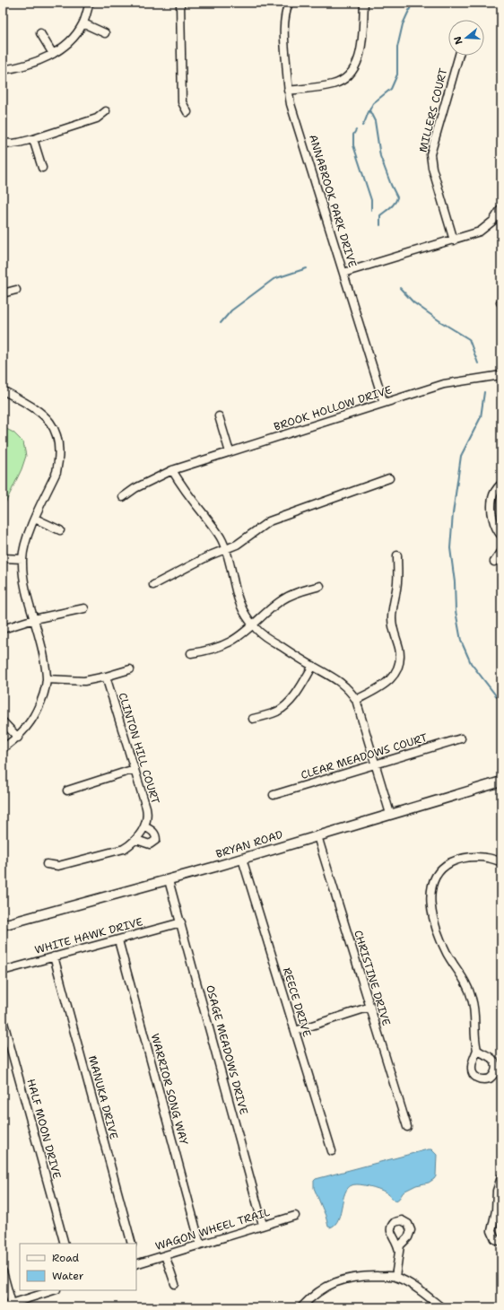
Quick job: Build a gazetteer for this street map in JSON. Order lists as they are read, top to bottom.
{
  "streets": {
    "main road": ["BRYAN ROAD"],
    "street": [
      "MILLERS COURT",
      "ANNABROOK PARK DRIVE",
      "BROOK HOLLOW DRIVE",
      "CLINTON HILL COURT",
      "CLEAR MEADOWS COURT",
      "WHITE HAWK DRIVE",
      "CHRISTINE DRIVE",
      "REECE DRIVE",
      "OSAGE MEADOWS DRIVE",
      "WARRIOR SONG WAY",
      "MANUKA DRIVE",
      "HALF MOON DRIVE",
      "WAGON WHEEL TRAIL"
    ]
  },
  "crossings": [
    ["ANNABROOK PARK DRIVE", "BROOK HOLLOW DRIVE"],
    ["BRYAN ROAD", "CHRISTINE DRIVE"],
    ["BRYAN ROAD", "REECE DRIVE"],
    ["BRYAN ROAD", "OSAGE MEADOWS DRIVE"],
    ["WHITE HAWK DRIVE", "OSAGE MEADOWS DRIVE"],
    ["WHITE HAWK DRIVE", "WARRIOR SONG WAY"],
    ["WHITE HAWK DRIVE", "MANUKA DRIVE"],
    ["OSAGE MEADOWS DRIVE", "WAGON WHEEL TRAIL"],
    ["WARRIOR SONG WAY", "WAGON WHEEL TRAIL"]
  ],
  "legend": ["Road", "Water"],
  "north": "left"
}
